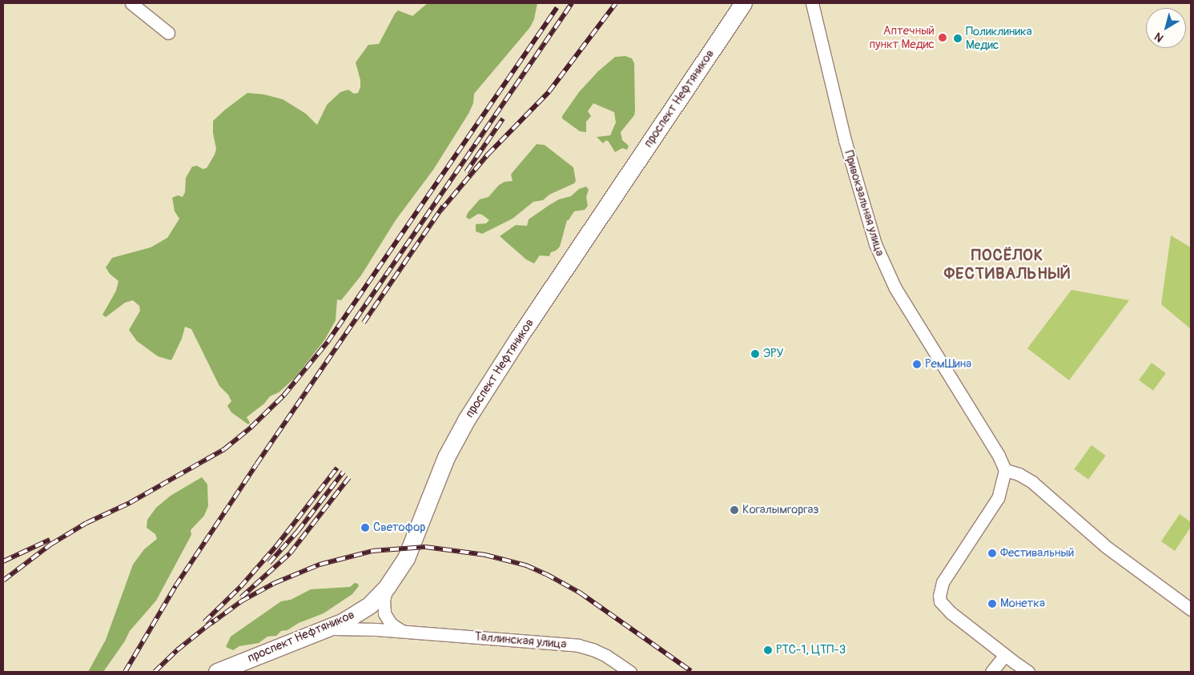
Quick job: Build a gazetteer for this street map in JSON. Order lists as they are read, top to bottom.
{
  "streets": {
    "main road": ["проспект Нефтяников"],
    "street": ["Привокзальная улица", "Таллинская улица"]
  },
  "crossings": [
    ["проспект Нефтяников", "Таллинская улица"]
  ],
  "districts": ["ПОСЁЛОК ФЕСТИВАЛЬНЫЙ"],
  "places": [
    "Аптечный пункт Медис",
    "Поликлиника Медис",
    "ЭРУ",
    "РемШина",
    "Когалымгоргаз",
    "Светофор",
    "Фестивальный",
    "Монетка",
    "РТС-1, ЦТП-3"
  ],
  "north": "bottom left"
}
